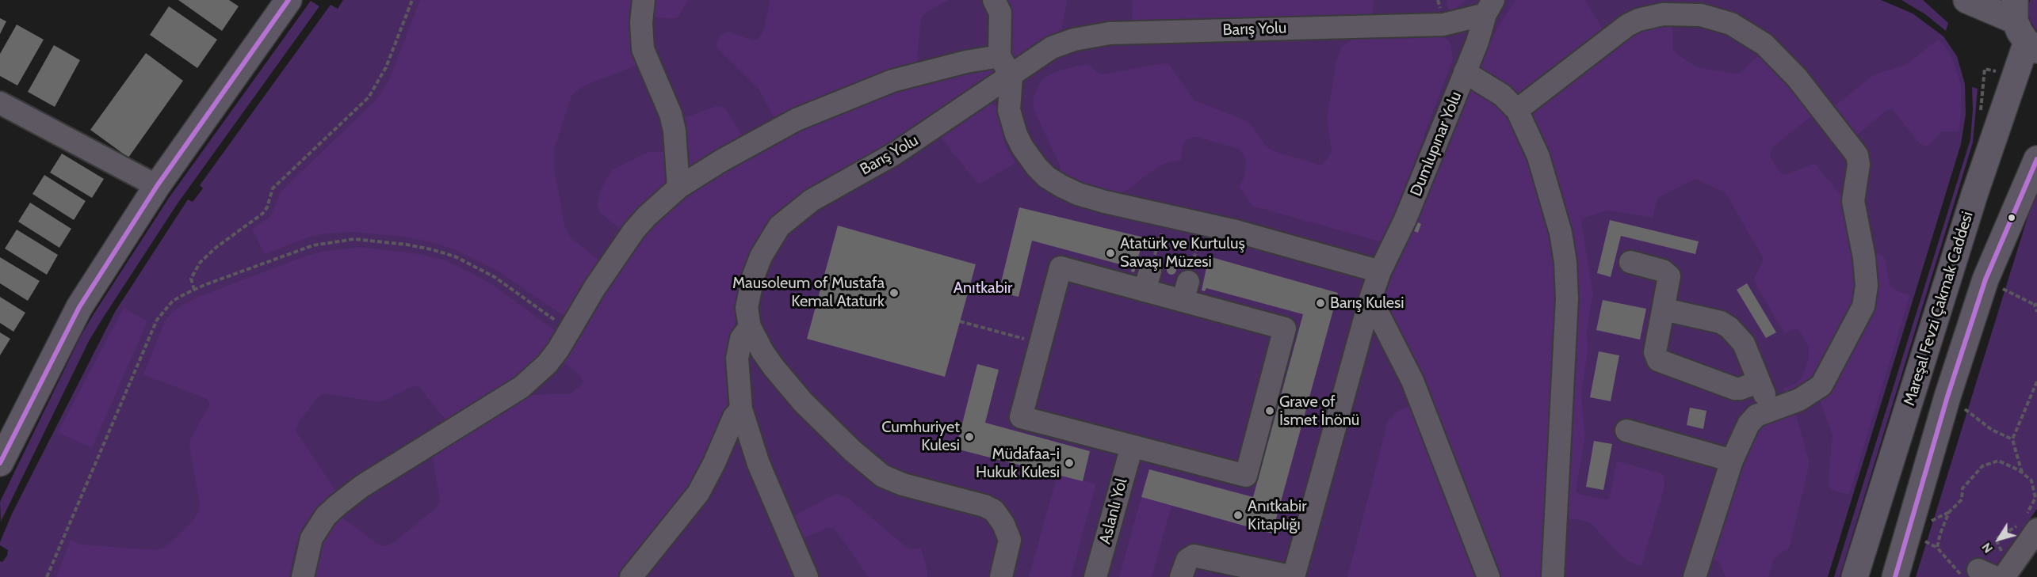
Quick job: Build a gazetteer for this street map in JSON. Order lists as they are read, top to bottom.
{
  "streets": {
    "main road": ["Mareşal Fevzi Çakmak Caddesi"],
    "street": ["Barış Yolu", "Dumlupınar Yolu", "Aslanlı Yol"]
  },
  "crossings": [
    ["Barış Yolu", "Dumlupınar Yolu"]
  ],
  "parks": ["Anıtkabir"],
  "places": [
    "Atatürk ve Kurtuluş Savaşı Müzesi",
    "Mausoleum of Mustafa Kemal Ataturk",
    "Barış Kulesi",
    "Grave of İsmet İnönü",
    "Cumhuriyet Kulesi",
    "Müdafaa-i Hukuk Kulesi",
    "Anıtkabir Kitaplığı"
  ],
  "north": "bottom left"
}
